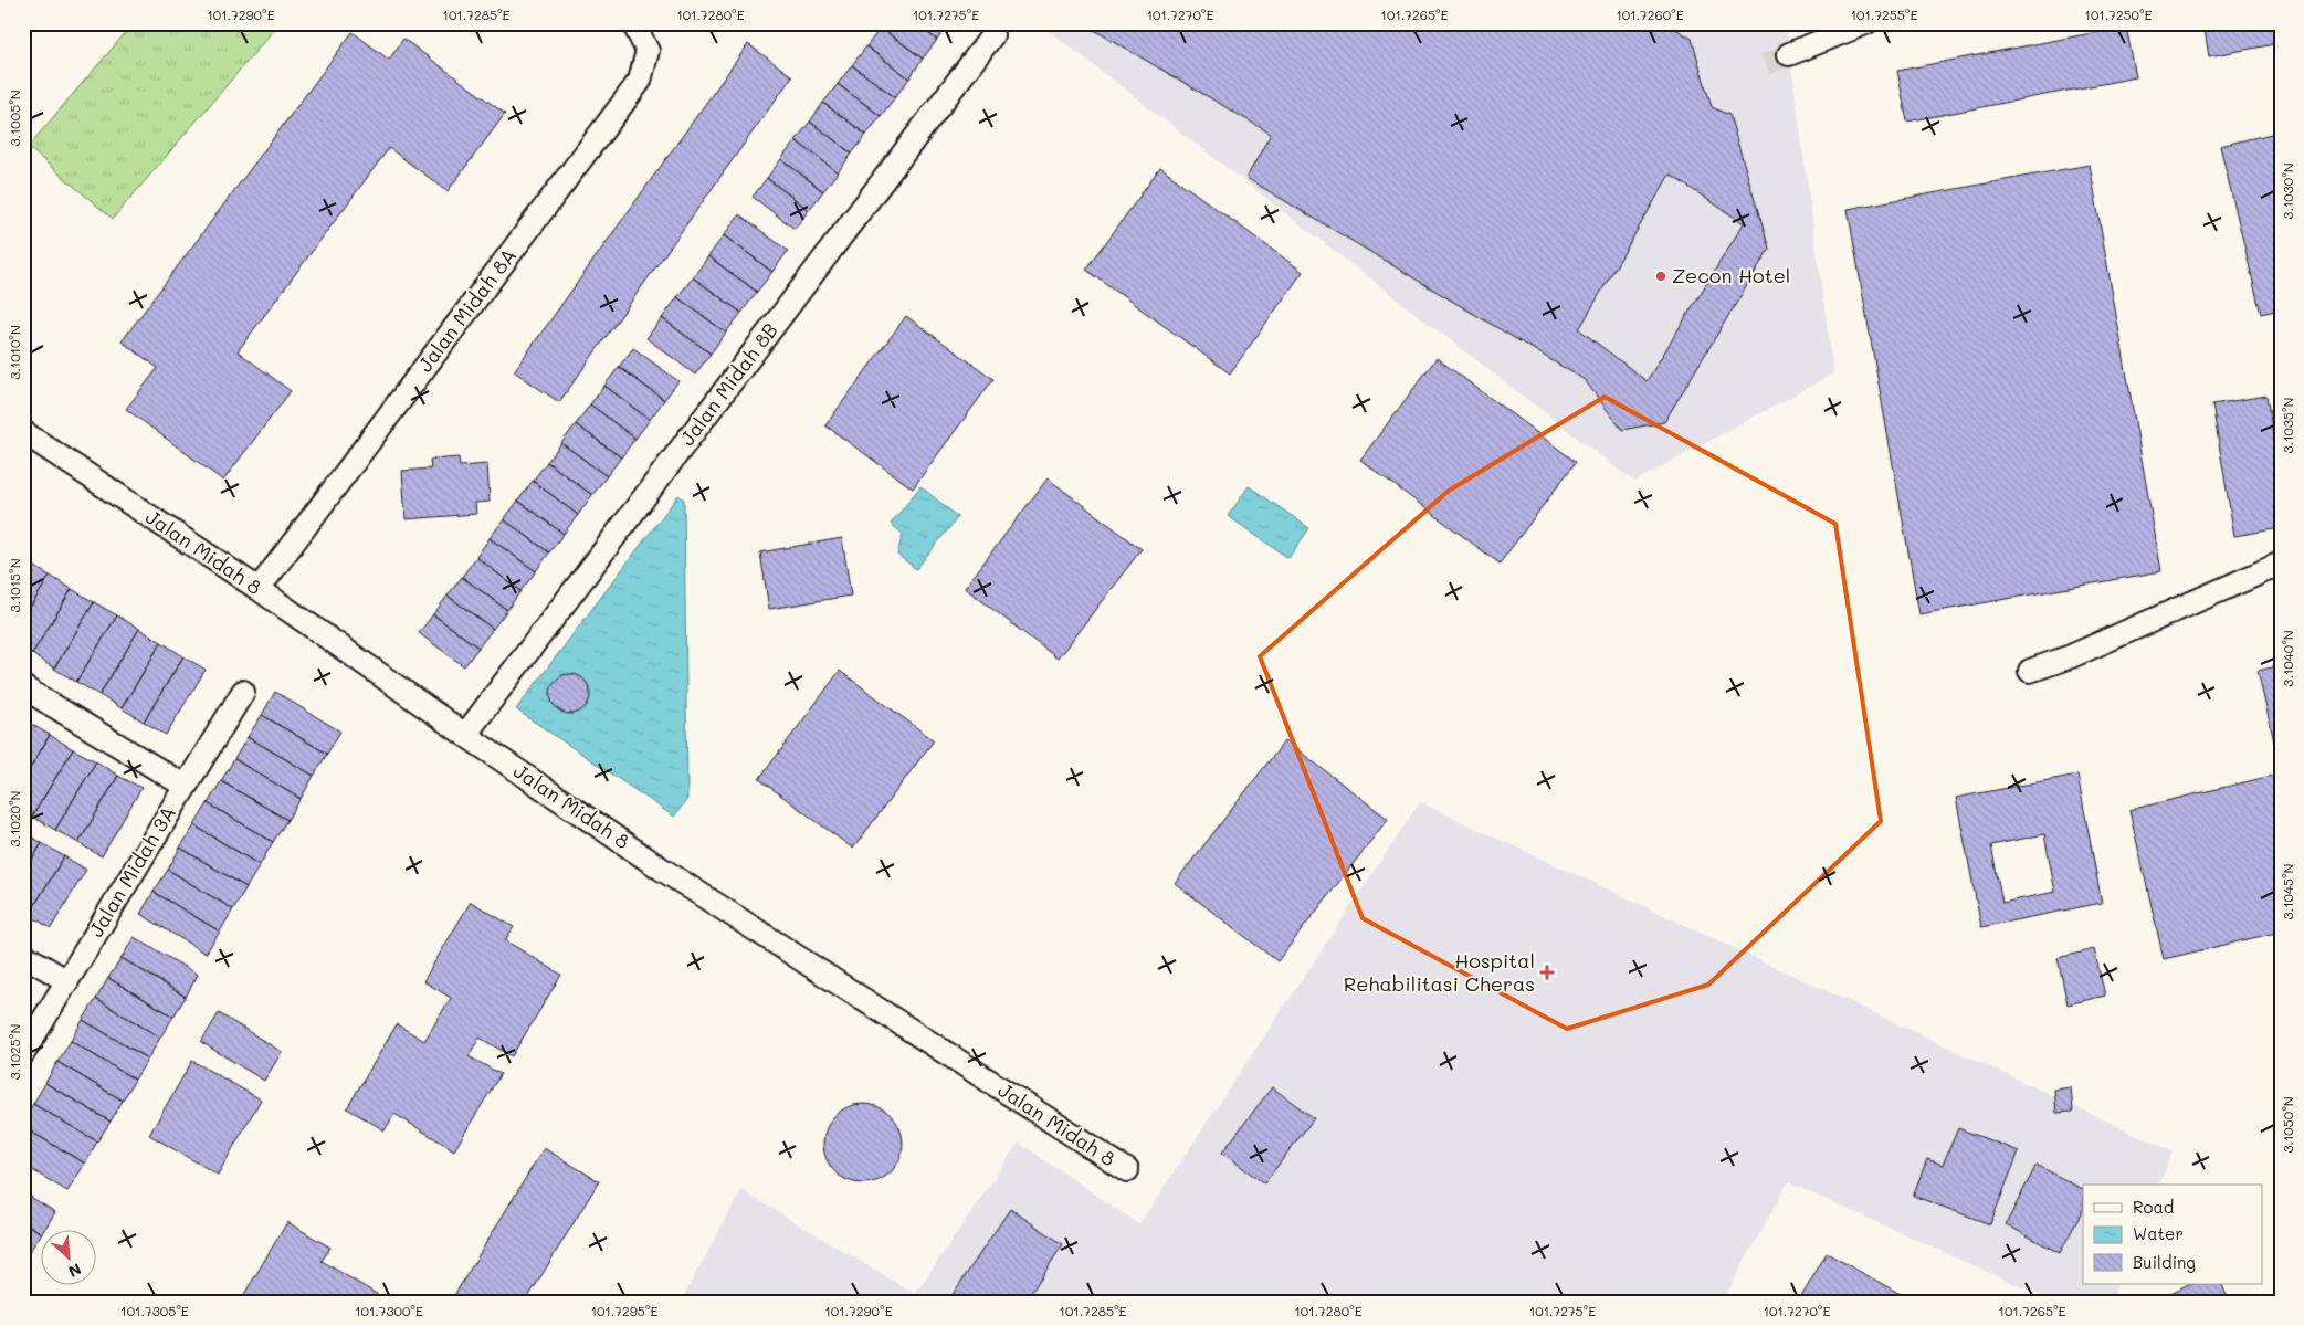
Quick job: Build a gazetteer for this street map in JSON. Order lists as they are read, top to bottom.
{
  "streets": {
    "street": [
      "Jalan Midah 8A",
      "Jalan Midah 8B",
      "Jalan Midah 8",
      "Jalan Midah 3A"
    ]
  },
  "crossings": [
    ["Jalan Midah 8A", "Jalan Midah 8"],
    ["Jalan Midah 8B", "Jalan Midah 8"]
  ],
  "places": {
    "other": ["Zecon Hotel"],
    "health": ["Hospital Rehabilitasi Cheras"]
  },
  "legend": ["Road", "Water", "Building"],
  "north": "bottom right",
  "coordinates": [
    "101.7290°E",
    "101.7285°E",
    "101.7280°E",
    "101.7275°E",
    "101.7270°E",
    "101.7265°E",
    "101.7260°E",
    "101.7255°E",
    "101.7250°E",
    "3.1005°N",
    "3.1030°N",
    "3.1010°N",
    "3.1035°N",
    "3.1015°N",
    "3.1040°N",
    "3.1020°N",
    "3.1045°N",
    "3.1025°N",
    "3.1050°N",
    "101.7305°E",
    "101.7300°E",
    "101.7295°E"
  ]
}
